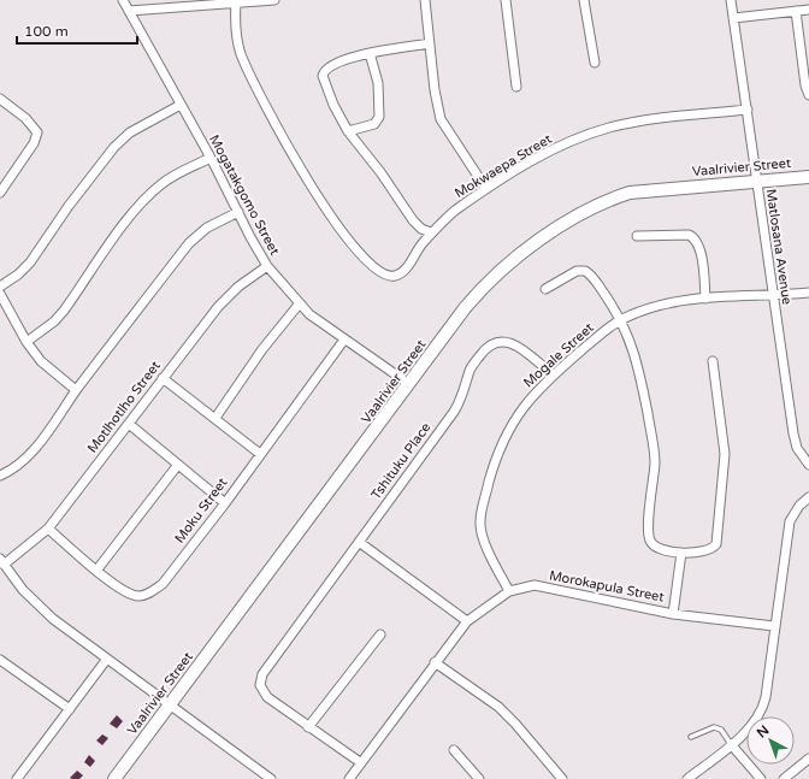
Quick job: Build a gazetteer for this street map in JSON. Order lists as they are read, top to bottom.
{
  "streets": {
    "street": [
      "Mokwaepa Street",
      "Vaalrivier Street",
      "Mogatakgomo Street",
      "Matlosana Avenue",
      "Mogale Street",
      "Motlhotlho Street",
      "Tshituku Place",
      "Moku Street",
      "Morokapula Street"
    ]
  },
  "crossings": [
    ["Mokwaepa Street", "Matlosana Avenue"],
    ["Vaalrivier Street", "Mogatakgomo Street"],
    ["Vaalrivier Street", "Matlosana Avenue"],
    ["Mogatakgomo Street", "Motlhotlho Street"],
    ["Mogatakgomo Street", "Moku Street"],
    ["Matlosana Avenue", "Mogale Street"],
    ["Mogale Street", "Tshituku Place"],
    ["Mogale Street", "Morokapula Street"],
    ["Motlhotlho Street", "Moku Street"]
  ],
  "scale_bar": "100 m",
  "north": "top left"
}
